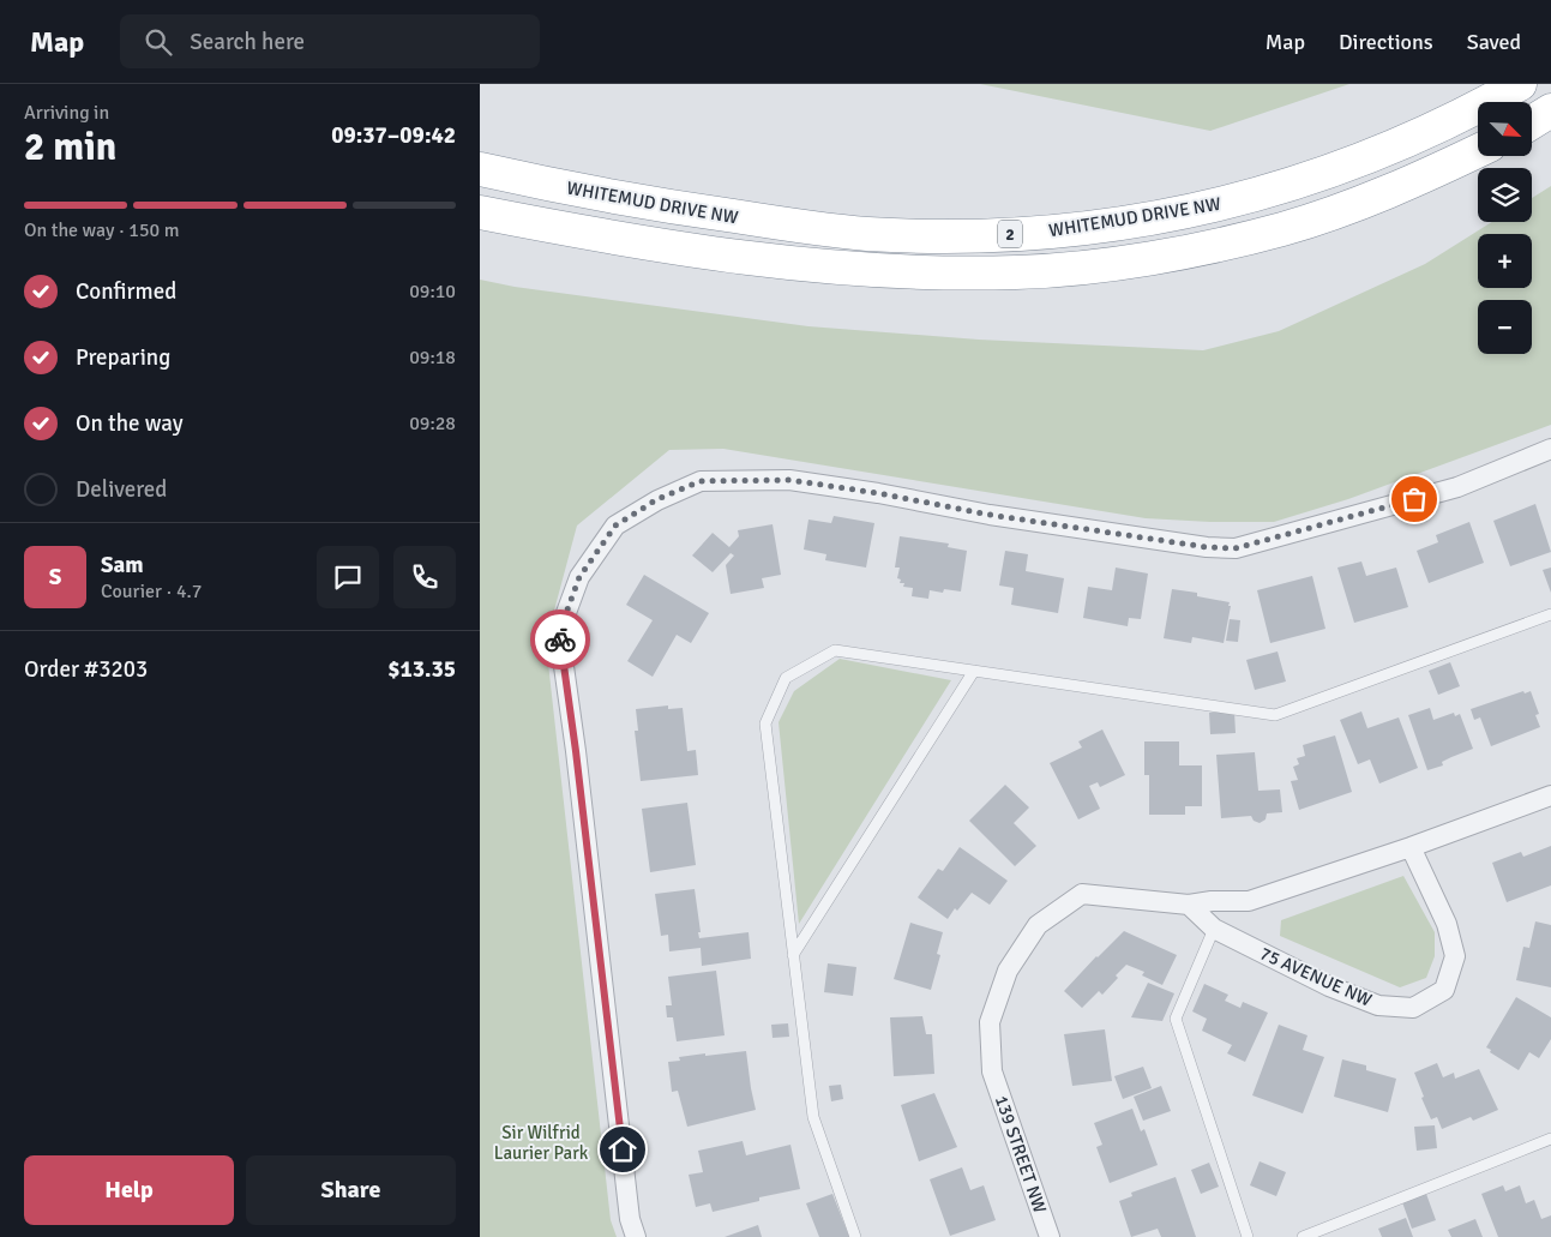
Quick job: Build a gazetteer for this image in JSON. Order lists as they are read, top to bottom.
{
  "streets": {
    "highway": ["WHITEMUD DRIVE NW", "2"],
    "street": ["75 AVENUE NW", "139 STREET NW"]
  },
  "crossings": [
    ["75 AVENUE NW", "139 STREET NW"]
  ],
  "parks": ["Sir Wilfrid Laurier Park"],
  "north": "bottom right",
  "page": {
    "header": "Map",
    "search": "Search here",
    "nav": ["Map", "Directions", "Saved"],
    "heading": ["2 min", "Arriving in", "09:37–09:42"],
    "panel": [
      "Sam",
      "Courier · 4.7",
      "Order #3203",
      "$13.35"
    ],
    "map_buttons": ["+", "−"],
    "bar": "On the way · 150 m",
    "list": [
      ["Confirmed", "09:10"],
      ["Preparing", "09:18"],
      ["On the way", "09:28"],
      "Delivered"
    ],
    "round": "S",
    "buttons": ["Help", "Share"]
  }
}
